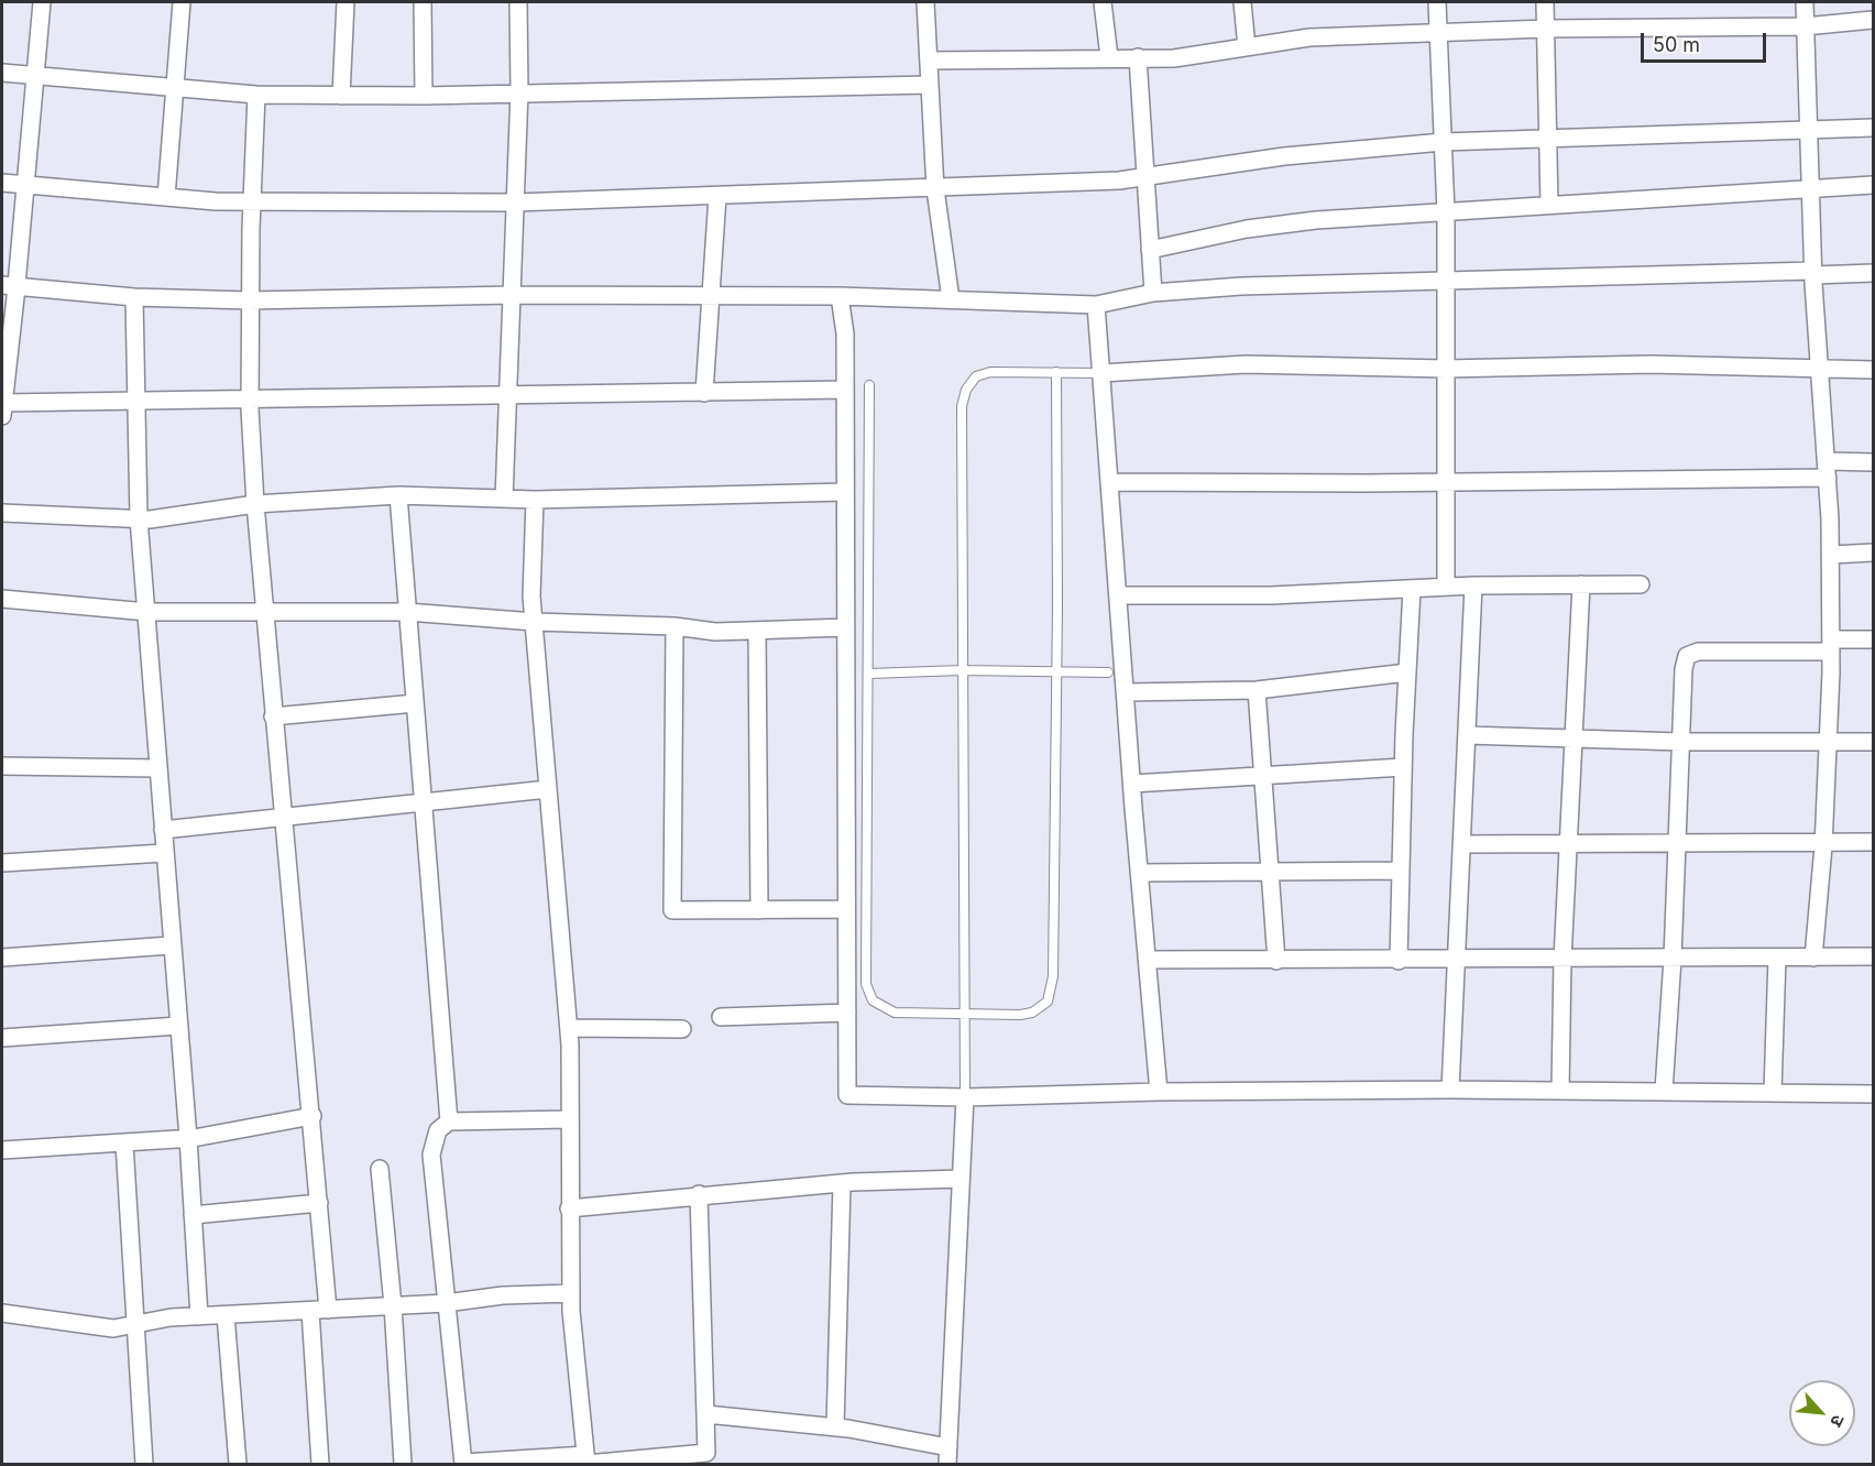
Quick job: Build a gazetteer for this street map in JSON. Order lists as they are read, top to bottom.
{
  "scale_bar": "50 m",
  "north": "bottom right"
}
